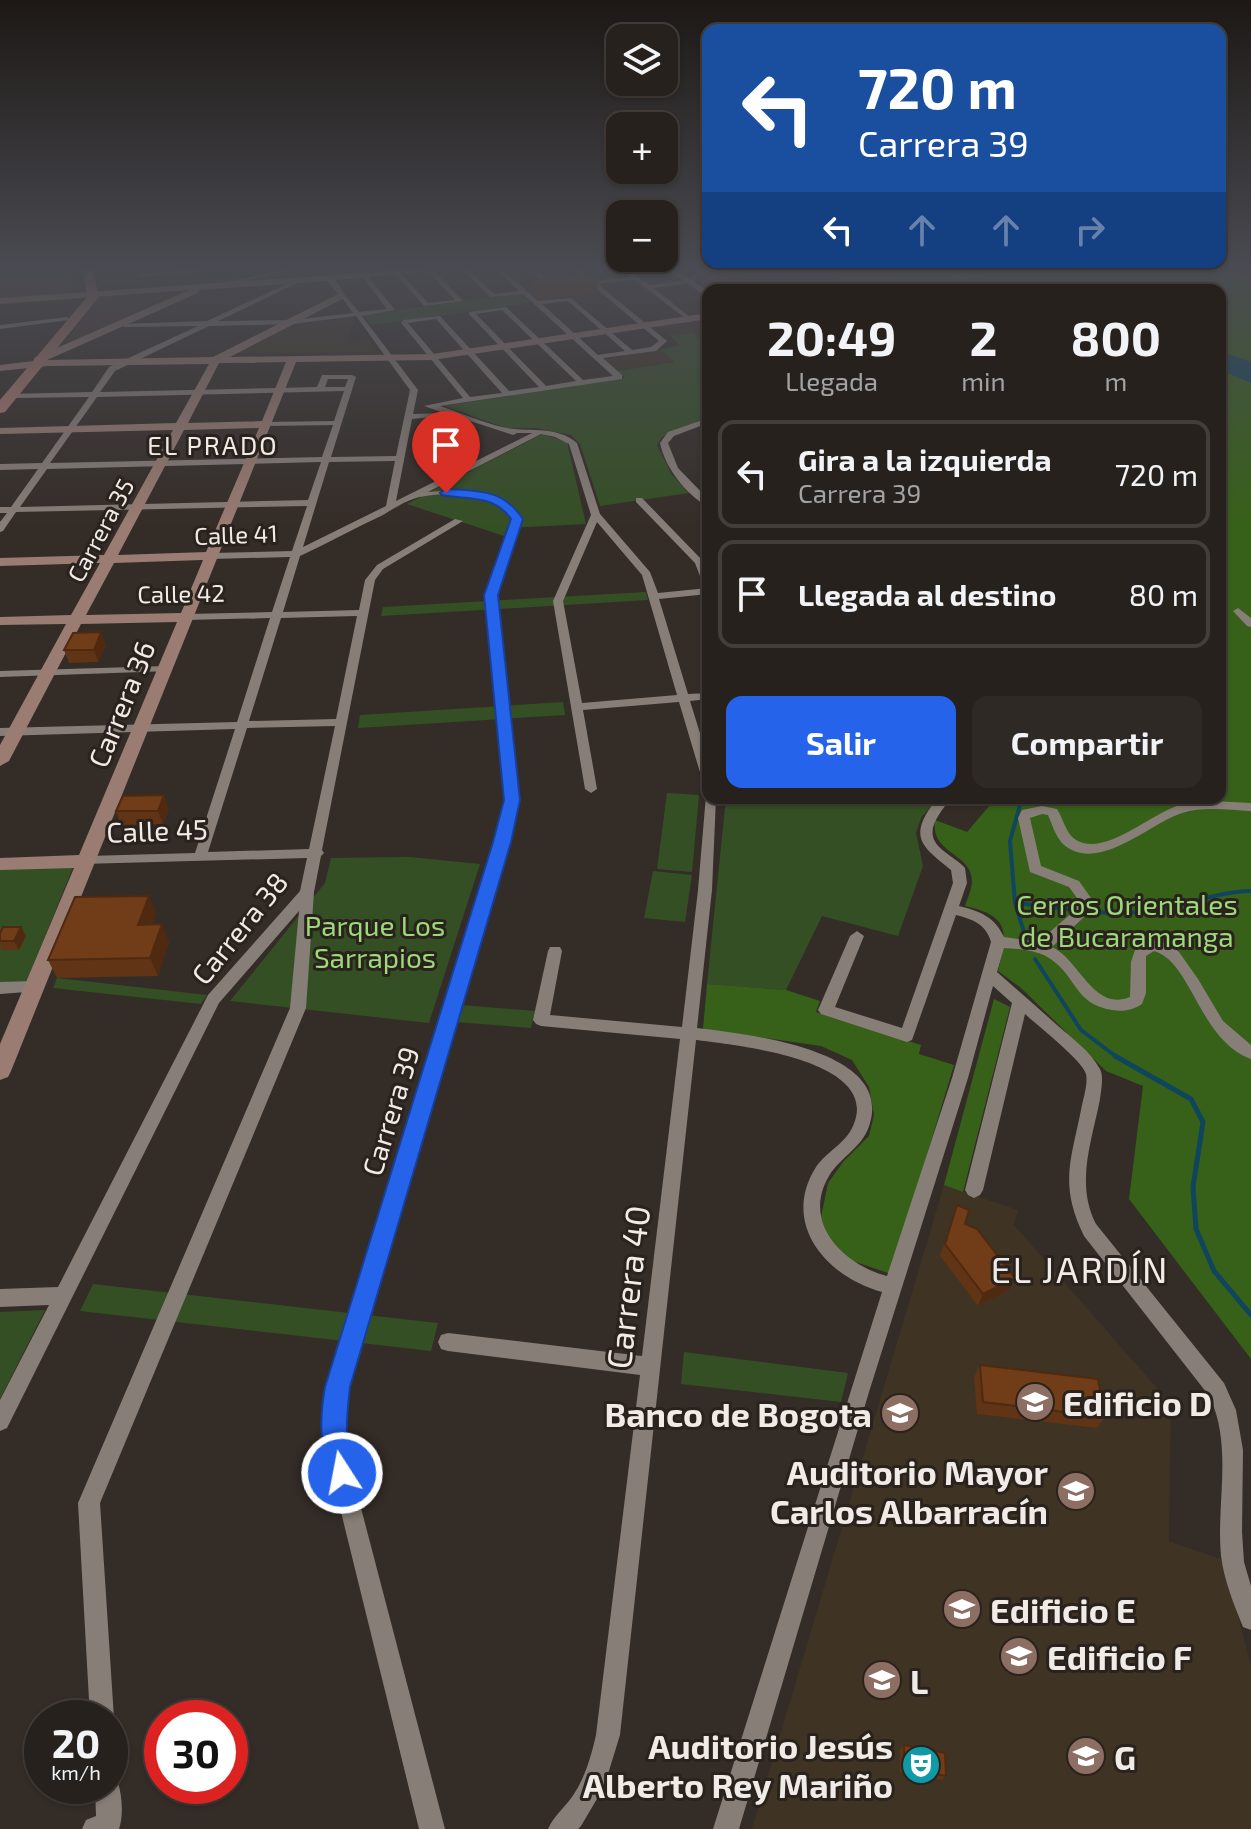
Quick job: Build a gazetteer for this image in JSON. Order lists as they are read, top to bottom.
{
  "streets": {
    "street": [
      "Carrera 35",
      "Calle 41",
      "Calle 42",
      "Carrera 36",
      "Calle 45",
      "Carrera 38",
      "Carrera 39",
      "Carrera 40"
    ]
  },
  "crossings": [
    ["Carrera 35", "Calle 41"],
    ["Carrera 35", "Calle 42"],
    ["Calle 41", "Carrera 36"],
    ["Calle 41", "Carrera 39"],
    ["Calle 42", "Carrera 36"],
    ["Calle 42", "Carrera 38"],
    ["Carrera 36", "Calle 45"],
    ["Calle 45", "Carrera 38"]
  ],
  "districts": ["EL PRADO", "EL JARDÍN"],
  "parks": ["Cerros Orientales de Bucaramanga", "Parque Los Sarrapios"],
  "places": {
    "school or university": [
      "Edificio D",
      "Banco de Bogota",
      "Auditorio Mayor Carlos Albarracín",
      "Edificio E",
      "Edificio F",
      "L",
      "G"
    ],
    "theatre": ["Auditorio Jesús Alberto Rey Mariño"]
  },
  "page": {
    "map_buttons": ["+", "−"],
    "turn": ["720 m", "Carrera 39"],
    "eta": [
      "20:49",
      "Llegada",
      "2",
      "min",
      "800",
      "m"
    ],
    "list": [
      {
        "name": "Gira a la izquierda",
        "note": "Carrera 39",
        "value": "720 m"
      },
      {
        "name": "Llegada al destino",
        "value": "80 m"
      }
    ],
    "buttons": ["Salir", "Compartir"],
    "speed": "20 km/h",
    "limit": "30"
  }
}
